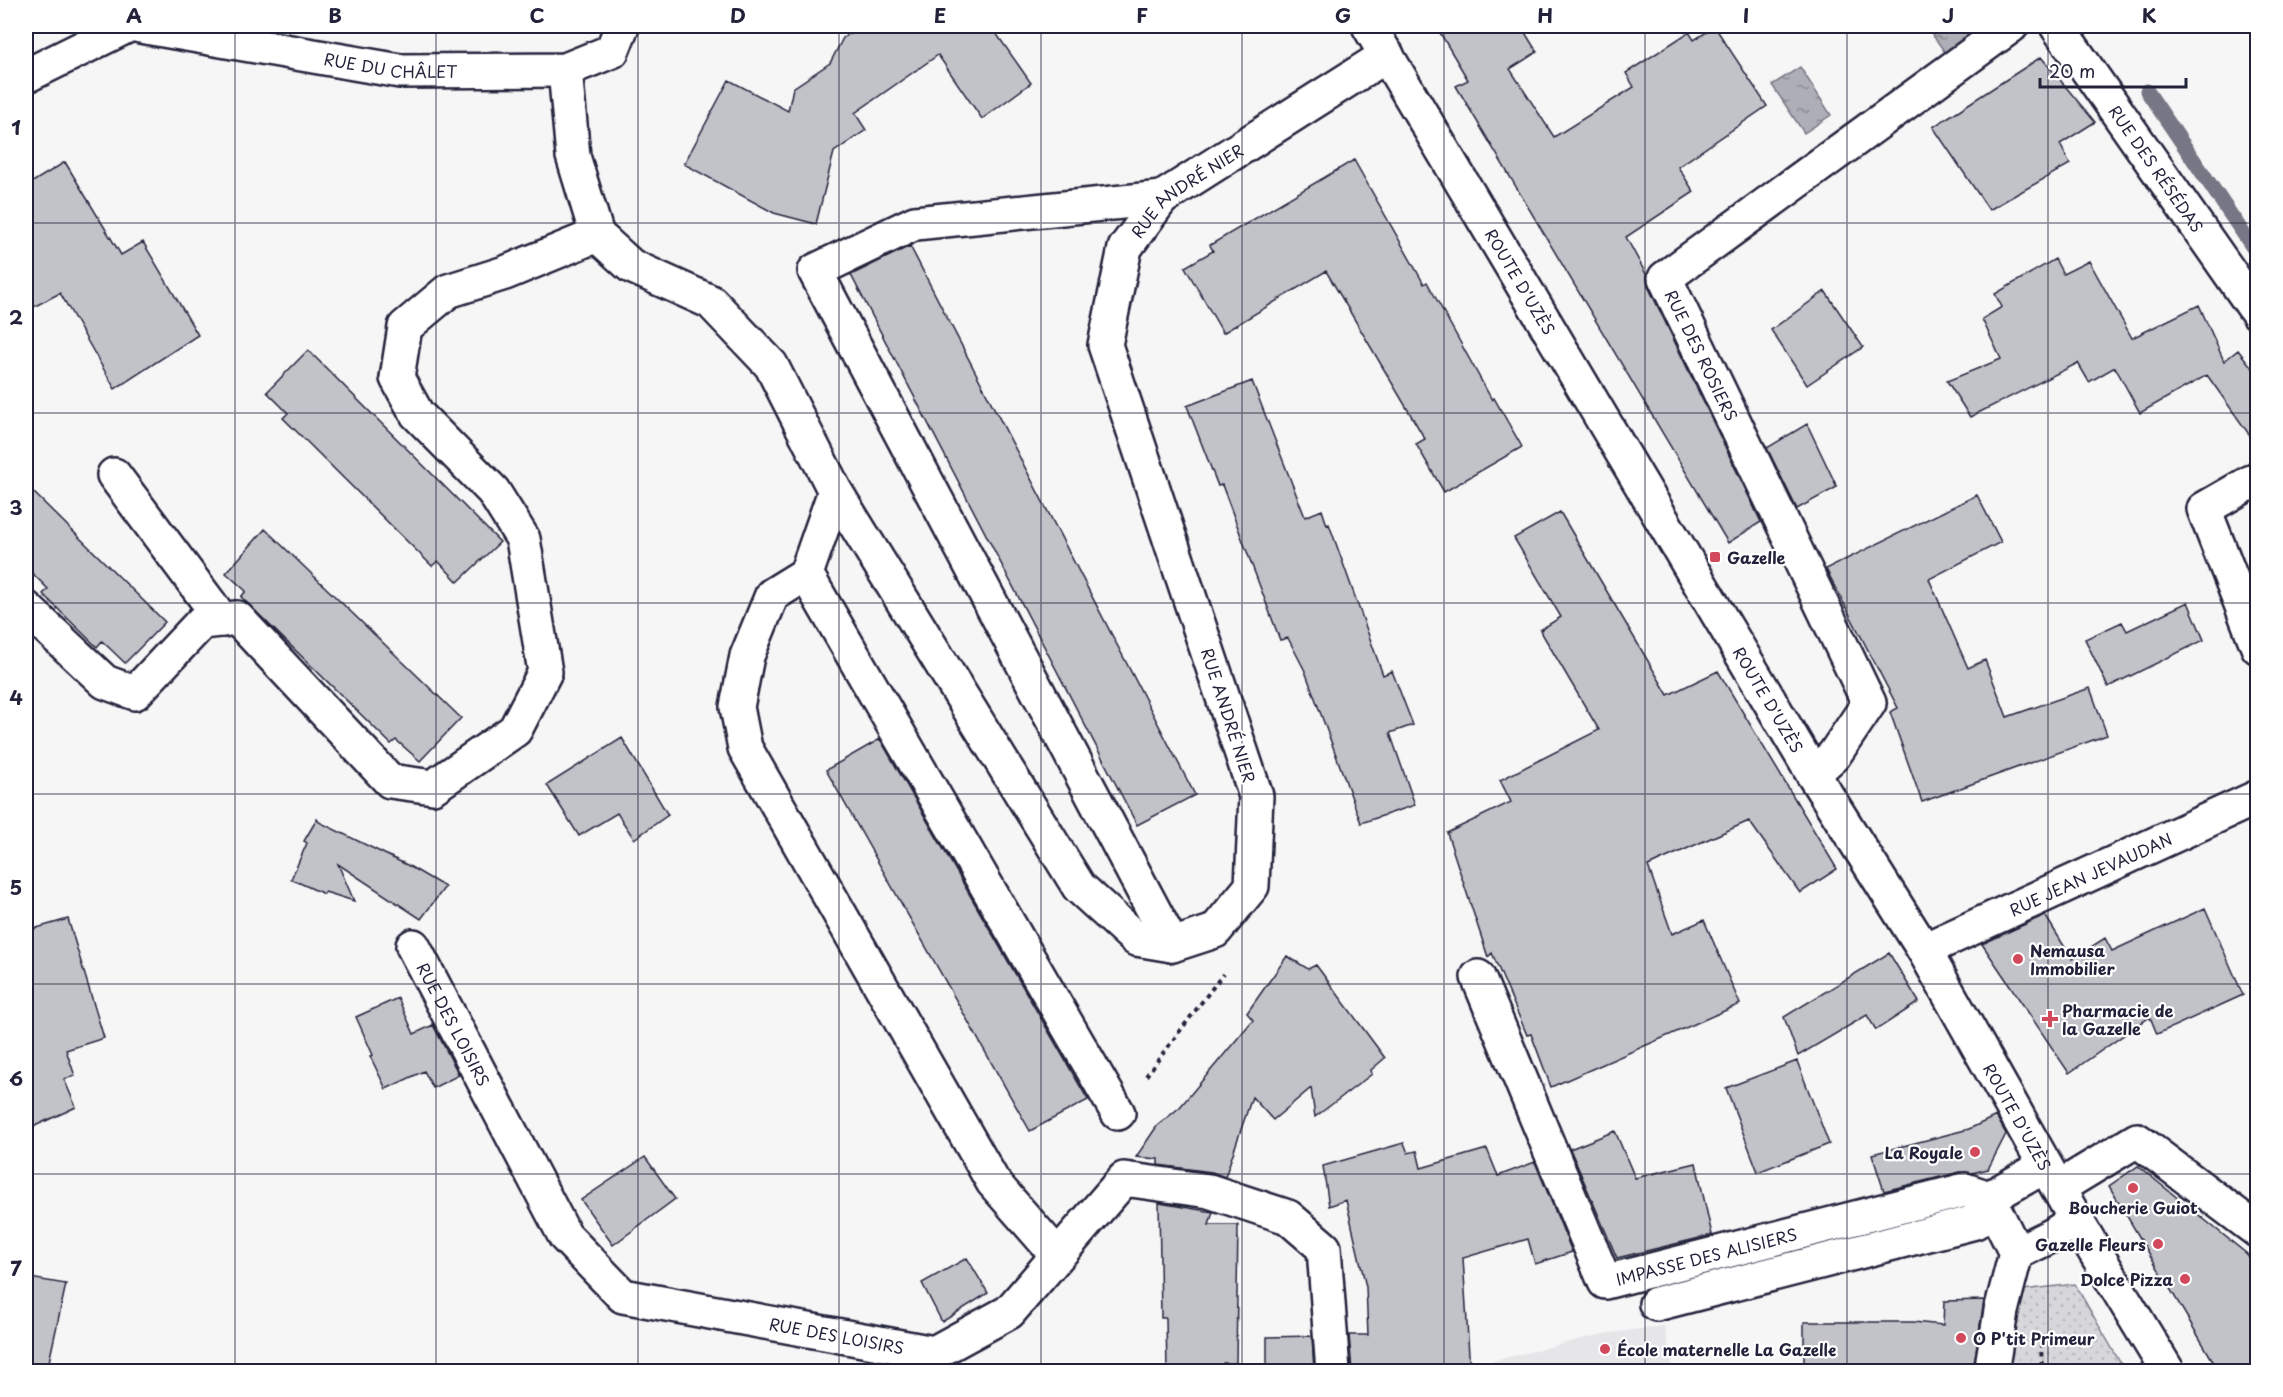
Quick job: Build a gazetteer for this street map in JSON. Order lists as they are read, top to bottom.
{
  "streets": {
    "street": [
      "RUE DU CHÂLET",
      "RUE DES RÉSÉDAS",
      "RUE ANDRÉ NIER",
      "ROUTE D'UZÈS",
      "RUE DES ROSIERS",
      "RUE JEAN JEVAUDAN",
      "RUE DES LOISIRS",
      "IMPASSE DES ALISIERS"
    ]
  },
  "crossings": [
    ["RUE ANDRÉ NIER", "ROUTE D'UZÈS"],
    ["ROUTE D'UZÈS", "RUE DES ROSIERS"],
    ["ROUTE D'UZÈS", "RUE JEAN JEVAUDAN"]
  ],
  "places": {
    "transit": ["Gazelle"],
    "other": [
      "Nemausa Immobilier",
      "La Royale",
      "Boucherie Guiot",
      "Gazelle Fleurs",
      "Dolce Pizza",
      "O P'tit Primeur",
      "École maternelle La Gazelle"
    ],
    "health": ["Pharmacie de la Gazelle"]
  },
  "scale_bar": "20 m",
  "grid": {
    "columns": [
      "A",
      "B",
      "C",
      "D",
      "E",
      "F",
      "G",
      "H",
      "I",
      "J",
      "K"
    ],
    "rows": [
      "1",
      "2",
      "3",
      "4",
      "5",
      "6",
      "7"
    ]
  }
}
